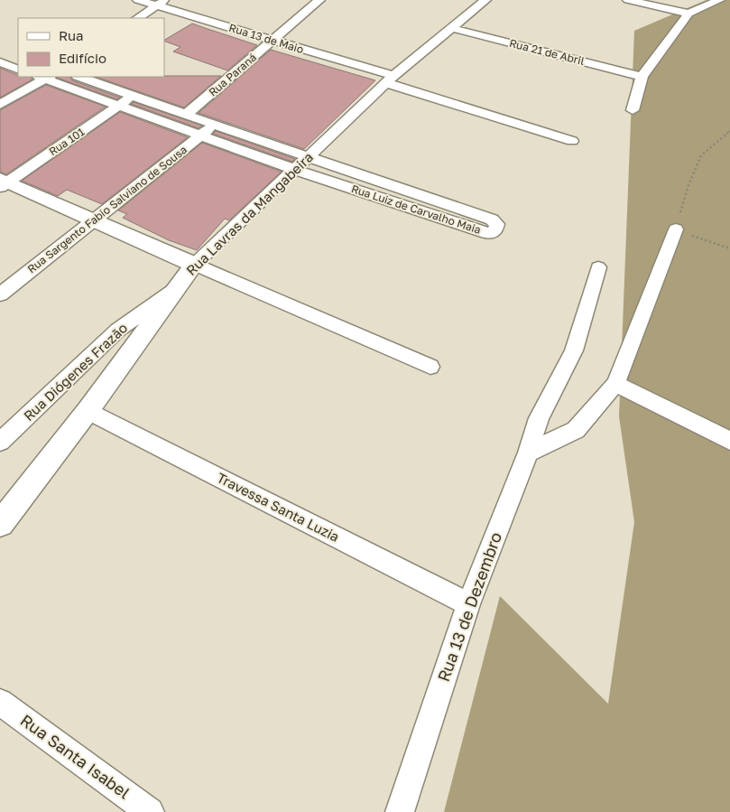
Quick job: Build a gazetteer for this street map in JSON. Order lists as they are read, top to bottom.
{
  "streets": {
    "street": [
      "Rua 13 de Maio",
      "Rua 21 de Abril",
      "Rua Paraná",
      "Rua 101",
      "Rua Sargento Fabio Salviano de Sousa",
      "Rua Luiz de Carvalho Maia",
      "Rua Lavras da Mangabeira",
      "Rua Diógenes Frazão",
      "Travessa Santa Luzia",
      "Rua 13 de Dezembro",
      "Rua Santa Isabel"
    ]
  },
  "crossings": [
    ["Rua 13 de Maio", "Rua Paraná"],
    ["Rua 13 de Maio", "Rua Lavras da Mangabeira"],
    ["Rua 21 de Abril", "Rua Lavras da Mangabeira"],
    ["Rua Paraná", "Rua Luiz de Carvalho Maia"],
    ["Rua 101", "Rua Luiz de Carvalho Maia"],
    ["Rua Sargento Fabio Salviano de Sousa", "Rua Luiz de Carvalho Maia"],
    ["Rua Luiz de Carvalho Maia", "Rua Lavras da Mangabeira"],
    ["Rua Lavras da Mangabeira", "Rua Diógenes Frazão"],
    ["Rua Lavras da Mangabeira", "Travessa Santa Luzia"],
    ["Travessa Santa Luzia", "Rua 13 de Dezembro"]
  ],
  "legend": ["Rua", "Edifício"]
}
